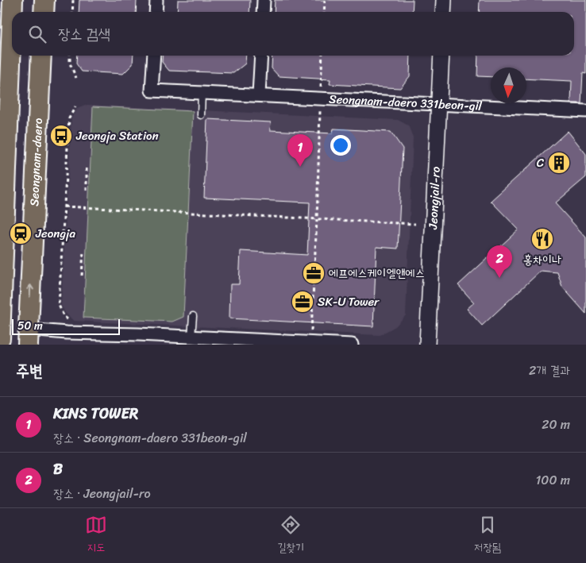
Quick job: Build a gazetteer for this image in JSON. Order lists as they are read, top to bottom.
{
  "streets": {
    "main road": ["Seongnam-daero"],
    "street": ["Seongnam-daero 331beon-gil", "Jeongjail-ro"]
  },
  "crossings": [
    ["Seongnam-daero 331beon-gil", "Jeongjail-ro"]
  ],
  "places": {
    "bus stop": ["Jeongja Station"],
    "building": ["C"],
    "station": ["Jeongja"],
    "restaurant": ["홍차이나"],
    "office": ["에프에스케이엘앤에스", "SK-U Tower"]
  },
  "scale_bar": "50 m",
  "north": "bottom",
  "page": {
    "search": "장소 검색",
    "pins": ["1", "2"],
    "scale": "50 m",
    "heading": ["주변", "2개 결과"],
    "list": [
      {
        "mark": "1",
        "name": "KINS TOWER",
        "note": "장소 · Seongnam-daero 331beon-gil",
        "value": "20 m"
      },
      {
        "mark": "2",
        "name": "B",
        "note": "장소 · Jeongjail-ro",
        "value": "100 m"
      }
    ],
    "nav": ["지도", "길찾기", "저장됨"]
  }
}
